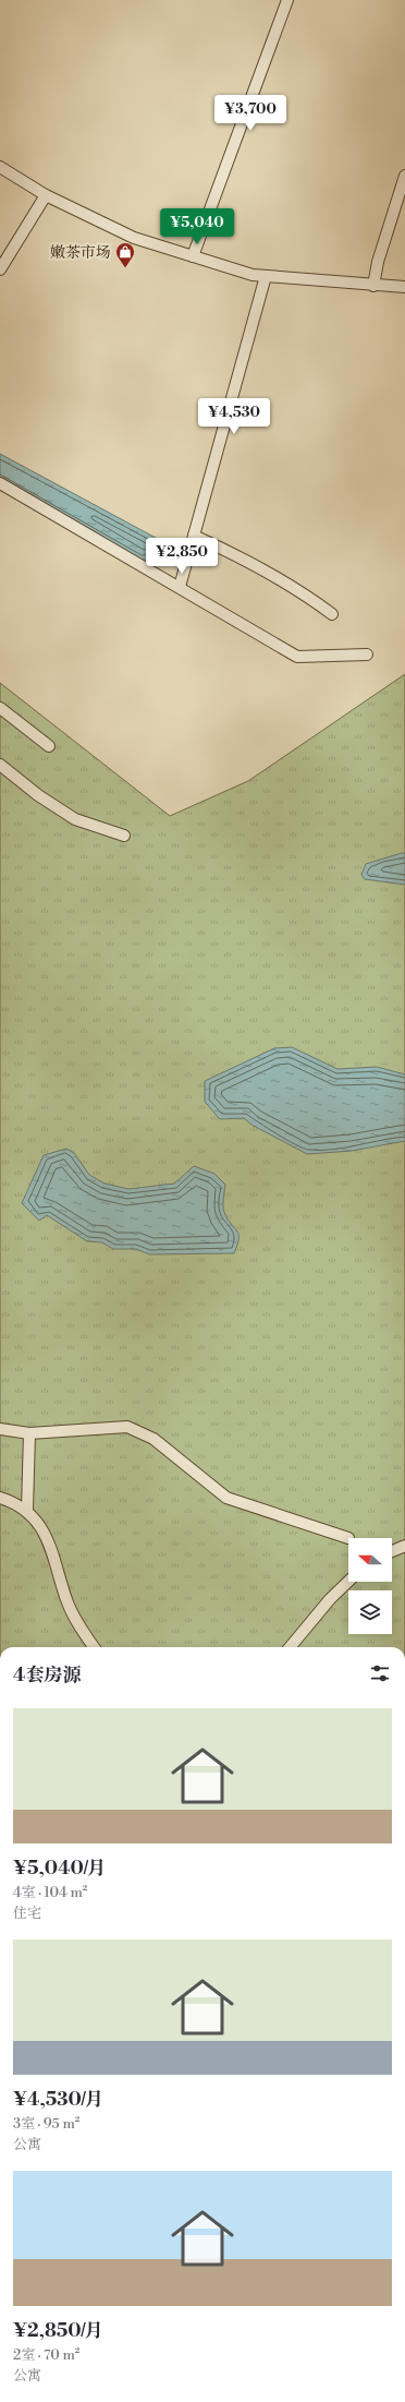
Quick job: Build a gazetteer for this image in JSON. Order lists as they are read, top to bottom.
{
  "places": {
    "shop": ["嫩茶市场"]
  },
  "north": "left",
  "page": {
    "price": [
      "¥3,700",
      "¥5,040",
      "¥4,530",
      "¥2,850"
    ],
    "heading": "4套房源",
    "list": [
      {
        "name": "¥5,040/月",
        "note": "4室 · 104 m² · 住宅"
      },
      {
        "name": "¥4,530/月",
        "note": "3室 · 95 m² · 公寓"
      },
      {
        "name": "¥2,850/月",
        "note": "2室 · 70 m² · 公寓"
      }
    ]
  }
}
